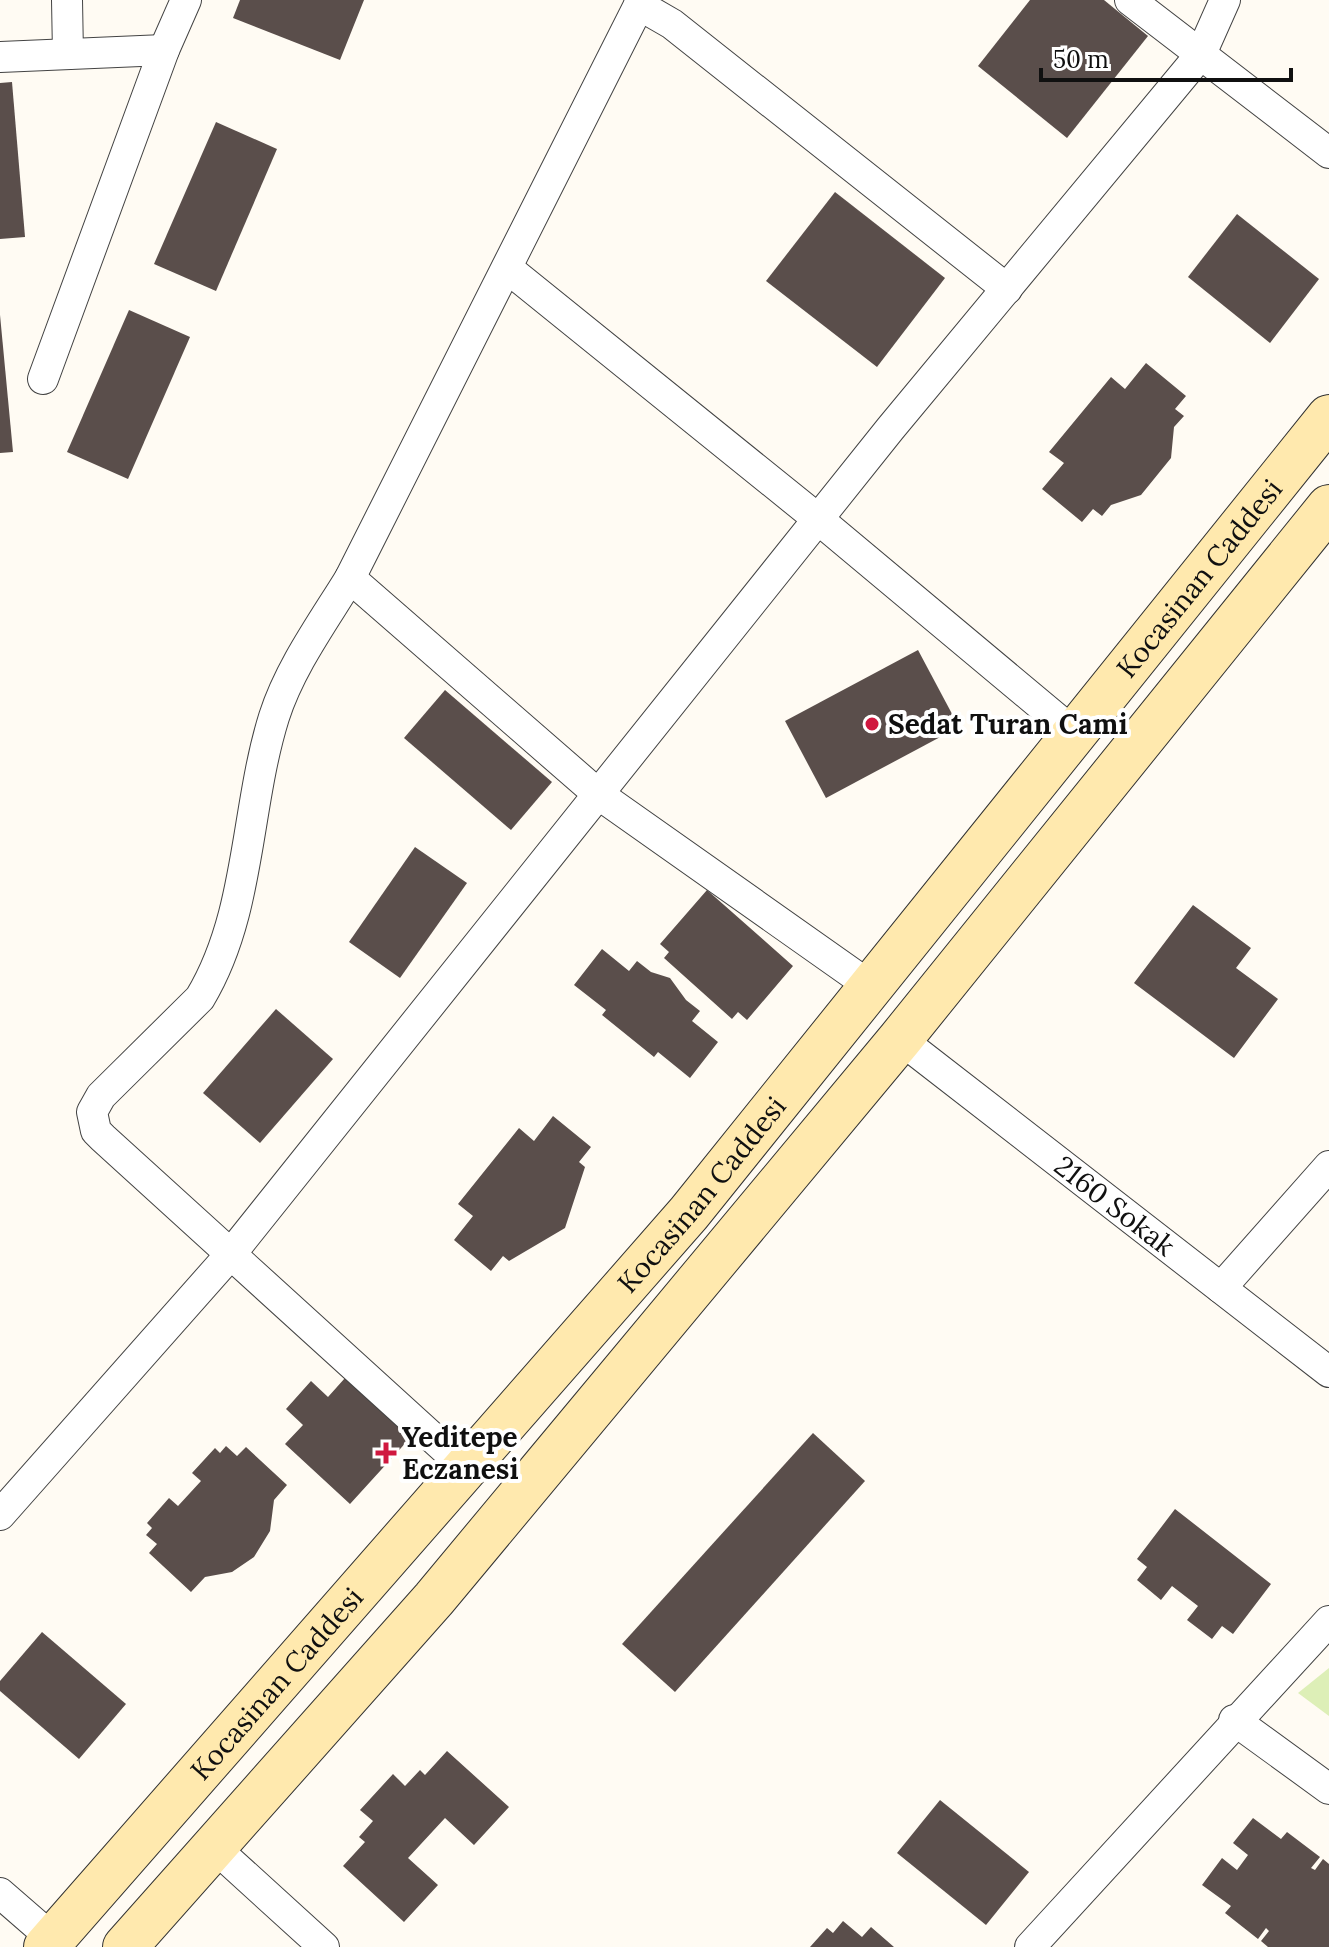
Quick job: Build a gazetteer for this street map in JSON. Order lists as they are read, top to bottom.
{
  "streets": {
    "main road": ["Kocasinan Caddesi"],
    "street": ["2160 Sokak"]
  },
  "crossings": [
    ["Kocasinan Caddesi", "2160 Sokak"]
  ],
  "places": {
    "other": ["Sedat Turan Cami"],
    "health": ["Yeditepe Eczanesi"]
  },
  "scale_bar": "50 m"
}
